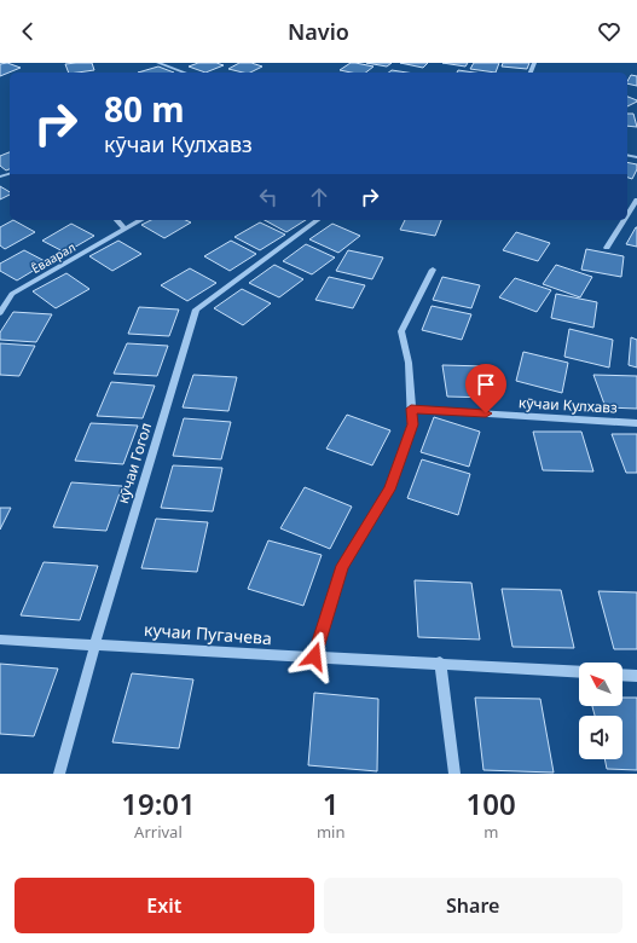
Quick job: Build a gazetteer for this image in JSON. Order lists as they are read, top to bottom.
{
  "streets": {
    "street": [
      "Ёваарал",
      "кӯчаи Кулхавз",
      "кӯчаи Гогол",
      "кучаи Пугачева"
    ]
  },
  "crossings": [
    ["кӯчаи Гогол", "кучаи Пугачева"]
  ],
  "north": "top left",
  "page": {
    "header": "Navio",
    "turn": ["80 m", "кӯчаи Кулхавз"],
    "eta": [
      "19:01",
      "Arrival",
      "1",
      "min",
      "100",
      "m"
    ],
    "buttons": ["Exit", "Share"]
  }
}
